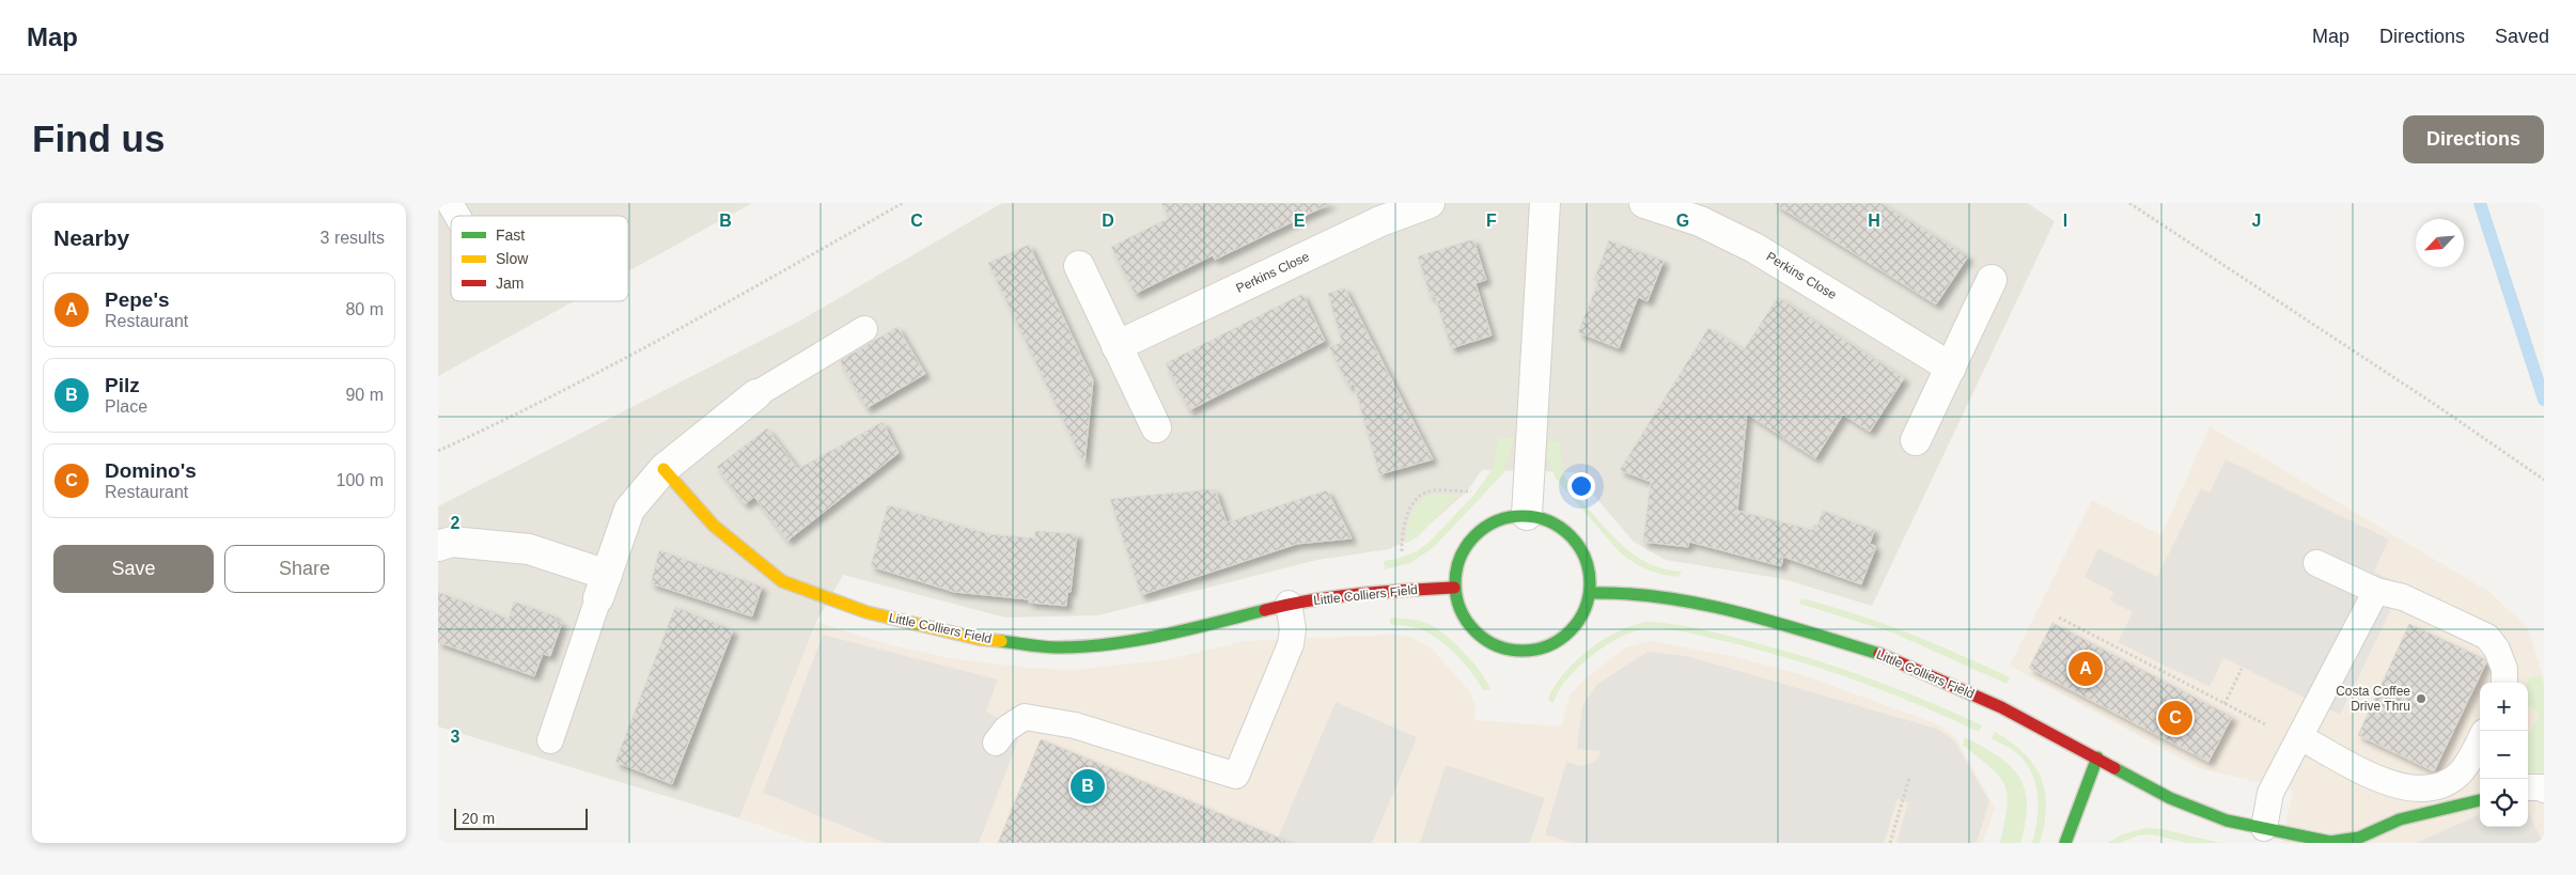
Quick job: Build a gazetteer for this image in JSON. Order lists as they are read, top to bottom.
{
  "streets": {
    "street": ["Perkins Close", "Little Colliers Field"]
  },
  "places": ["Costa Coffee Drive Thru"],
  "legend": ["Fast", "Slow", "Jam"],
  "scale_bar": "20 m",
  "north": "bottom left",
  "page": {
    "header": "Map",
    "nav": ["Map", "Directions", "Saved"],
    "buttons": [
      "Directions",
      ["Save", "Share"]
    ],
    "title": "Find us",
    "heading": ["Nearby", "3 results"],
    "list": [
      {
        "mark": "A",
        "name": "Pepe's",
        "note": "Restaurant",
        "value": "80 m"
      },
      {
        "mark": "B",
        "name": "Pilz",
        "note": "Place",
        "value": "90 m"
      },
      {
        "mark": "C",
        "name": "Domino's",
        "note": "Restaurant",
        "value": "100 m"
      }
    ],
    "pins": ["A", "C", "B"],
    "map_buttons": ["+", "−"],
    "scale": "20 m"
  },
  "grid": {
    "columns": [
      "B",
      "C",
      "D",
      "E",
      "F",
      "G",
      "H",
      "I",
      "J"
    ],
    "rows": ["2", "3"]
  }
}
